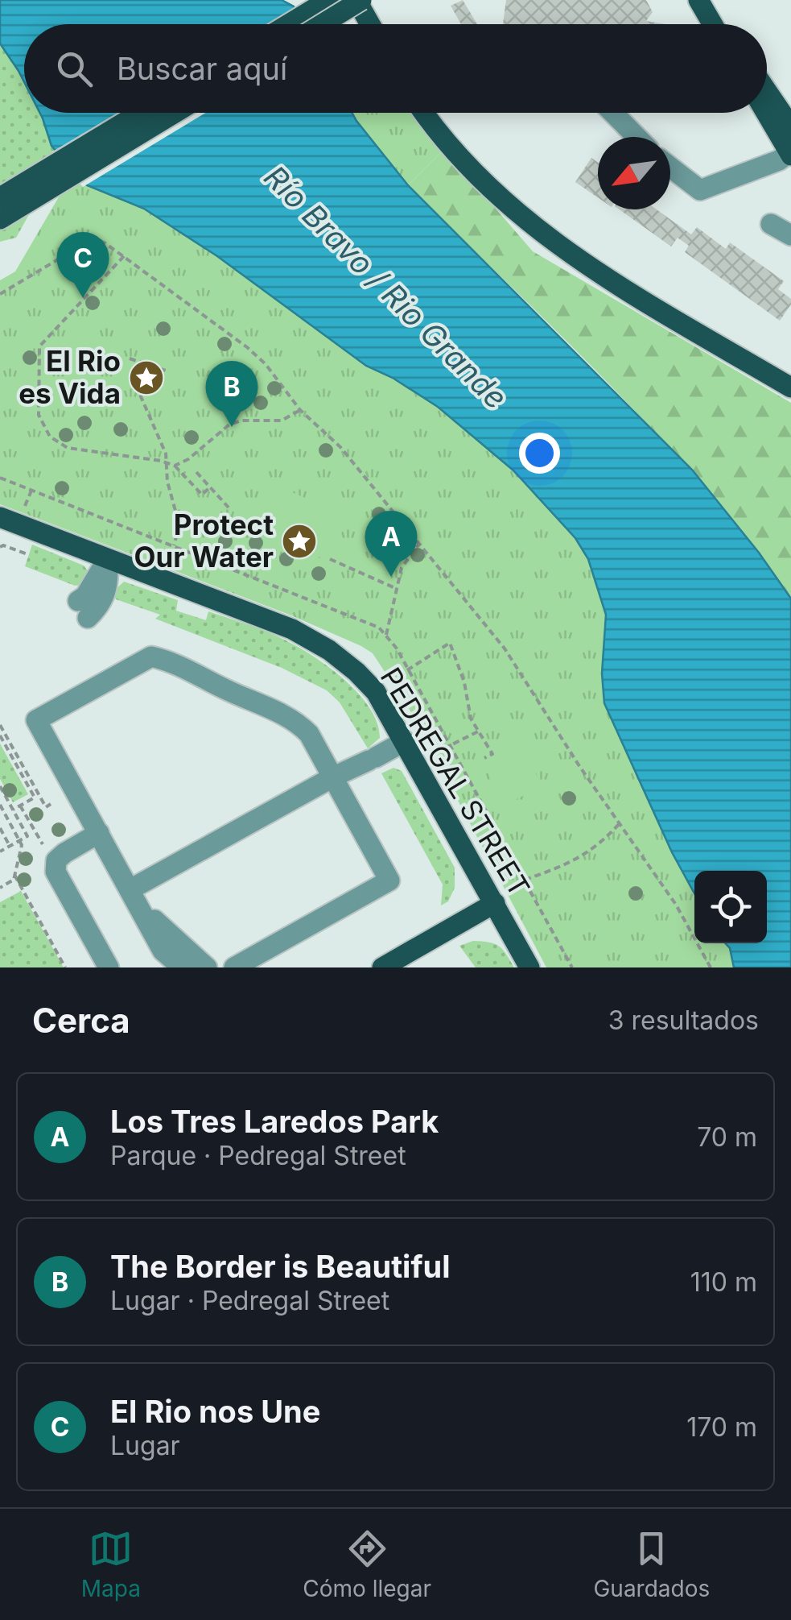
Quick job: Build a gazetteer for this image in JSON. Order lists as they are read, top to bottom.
{
  "streets": {
    "main road": ["PEDREGAL STREET"]
  },
  "water": ["Río Bravo / Rio Grande"],
  "places": {
    "place": ["El Rio es Vida", "Protect Our Water"]
  },
  "north": "bottom left",
  "page": {
    "search": "Buscar aquí",
    "pins": ["C", "B", "A"],
    "heading": ["Cerca", "3 resultados"],
    "list": [
      {
        "mark": "A",
        "name": "Los Tres Laredos Park",
        "note": "Parque · Pedregal Street",
        "value": "70 m"
      },
      {
        "mark": "B",
        "name": "The Border is Beautiful",
        "note": "Lugar · Pedregal Street",
        "value": "110 m"
      },
      {
        "mark": "C",
        "name": "El Rio nos Une",
        "note": "Lugar",
        "value": "170 m"
      }
    ],
    "nav": ["Mapa", "Cómo llegar", "Guardados"]
  }
}
